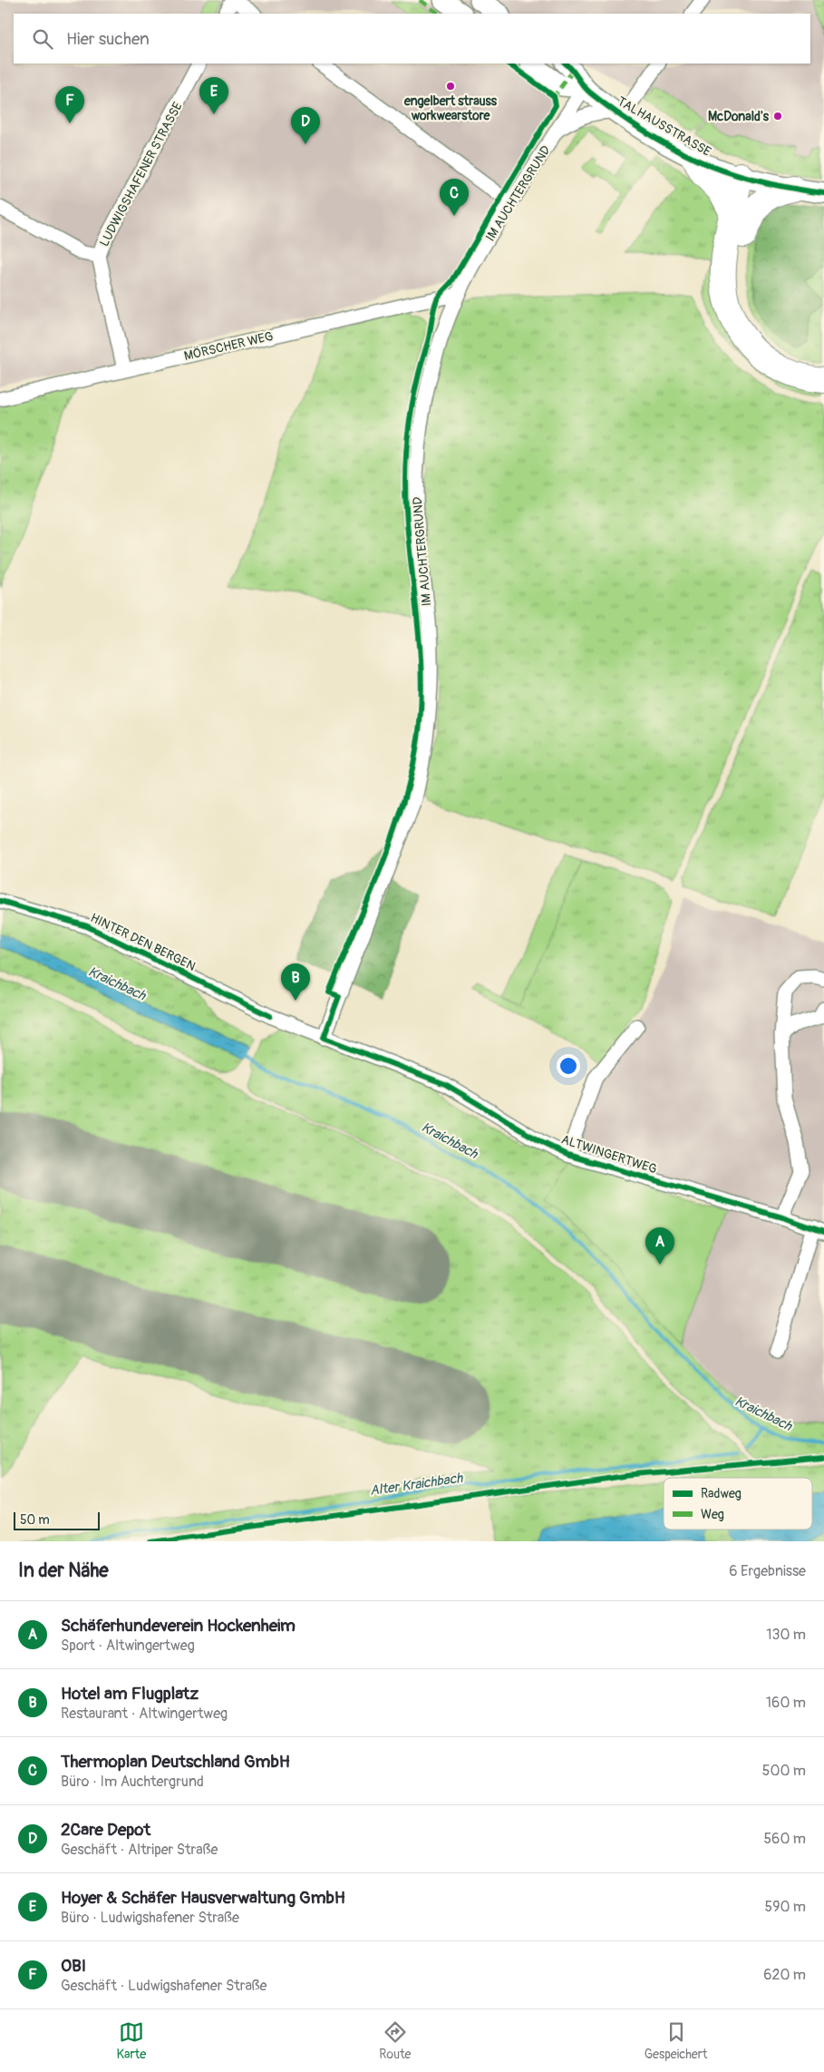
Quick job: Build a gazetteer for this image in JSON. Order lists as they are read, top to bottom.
{
  "streets": {
    "main road": ["TALHAUSSTRASSE"],
    "street": [
      "LUDWIGSHAFENER STRASSE",
      "IM AUCHTERGRUND",
      "MÖRSCHER WEG",
      "HINTER DEN BERGEN",
      "ALTWINGERTWEG"
    ]
  },
  "crossings": [
    ["TALHAUSSTRASSE", "IM AUCHTERGRUND"],
    ["LUDWIGSHAFENER STRASSE", "MÖRSCHER WEG"],
    ["IM AUCHTERGRUND", "MÖRSCHER WEG"],
    ["IM AUCHTERGRUND", "ALTWINGERTWEG"],
    ["HINTER DEN BERGEN", "ALTWINGERTWEG"]
  ],
  "water": ["Kraichbach", "Alter Kraichbach"],
  "places": ["engelbert strauss workwearstore", "McDonald's"],
  "legend": ["Radweg", "Weg"],
  "scale_bar": "50 m",
  "page": {
    "search": "Hier suchen",
    "pins": [
      "E",
      "F",
      "D",
      "C",
      "B",
      "A"
    ],
    "scale": "50 m",
    "heading": ["In der Nähe", "6 Ergebnisse"],
    "list": [
      {
        "mark": "A",
        "name": "Schäferhundeverein Hockenheim",
        "note": "Sport · Altwingertweg",
        "value": "130 m"
      },
      {
        "mark": "B",
        "name": "Hotel am Flugplatz",
        "note": "Restaurant · Altwingertweg",
        "value": "160 m"
      },
      {
        "mark": "C",
        "name": "Thermoplan Deutschland GmbH",
        "note": "Büro · Im Auchtergrund",
        "value": "500 m"
      },
      {
        "mark": "D",
        "name": "2Care Depot",
        "note": "Geschäft · Altriper Straße",
        "value": "560 m"
      },
      {
        "mark": "E",
        "name": "Hoyer & Schäfer Hausverwaltung GmbH",
        "note": "Büro · Ludwigshafener Straße",
        "value": "590 m"
      },
      {
        "mark": "F",
        "name": "OBI",
        "note": "Geschäft · Ludwigshafener Straße",
        "value": "620 m"
      }
    ],
    "nav": ["Karte", "Route", "Gespeichert"]
  }
}
